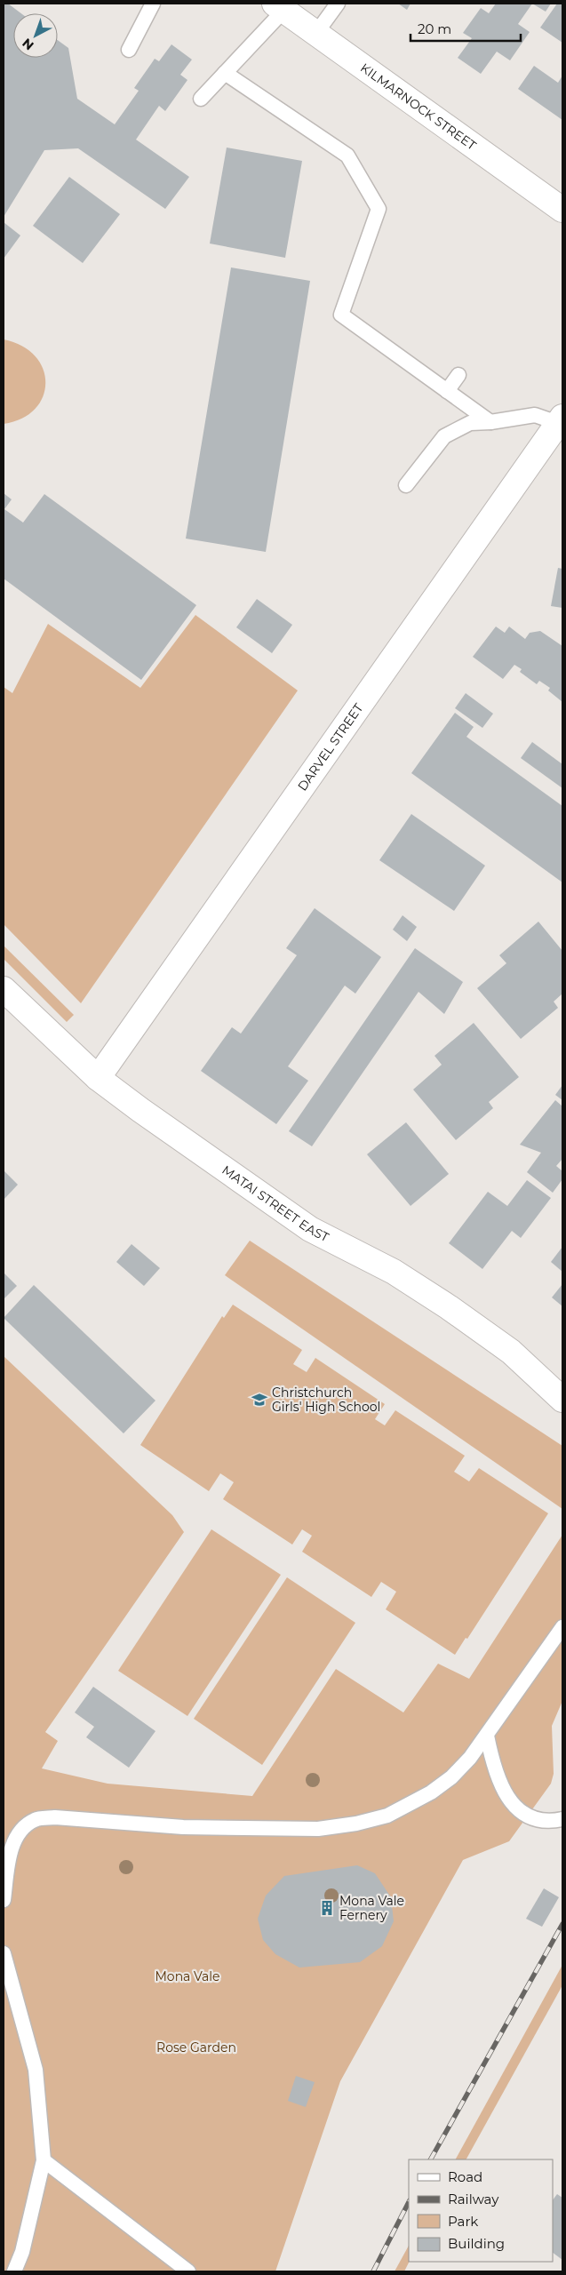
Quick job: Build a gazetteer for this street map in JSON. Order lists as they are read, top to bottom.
{
  "streets": {
    "street": ["KILMARNOCK STREET", "DARVEL STREET", "MATAI STREET EAST"]
  },
  "crossings": [
    ["DARVEL STREET", "MATAI STREET EAST"]
  ],
  "parks": ["Mona Vale", "Rose Garden"],
  "places": {
    "school or university": ["Christchurch Girls' High School"],
    "building": ["Mona Vale Fernery"]
  },
  "legend": [
    "Road",
    "Railway",
    "Park",
    "Building"
  ],
  "scale_bar": "20 m",
  "north": "bottom left"
}
